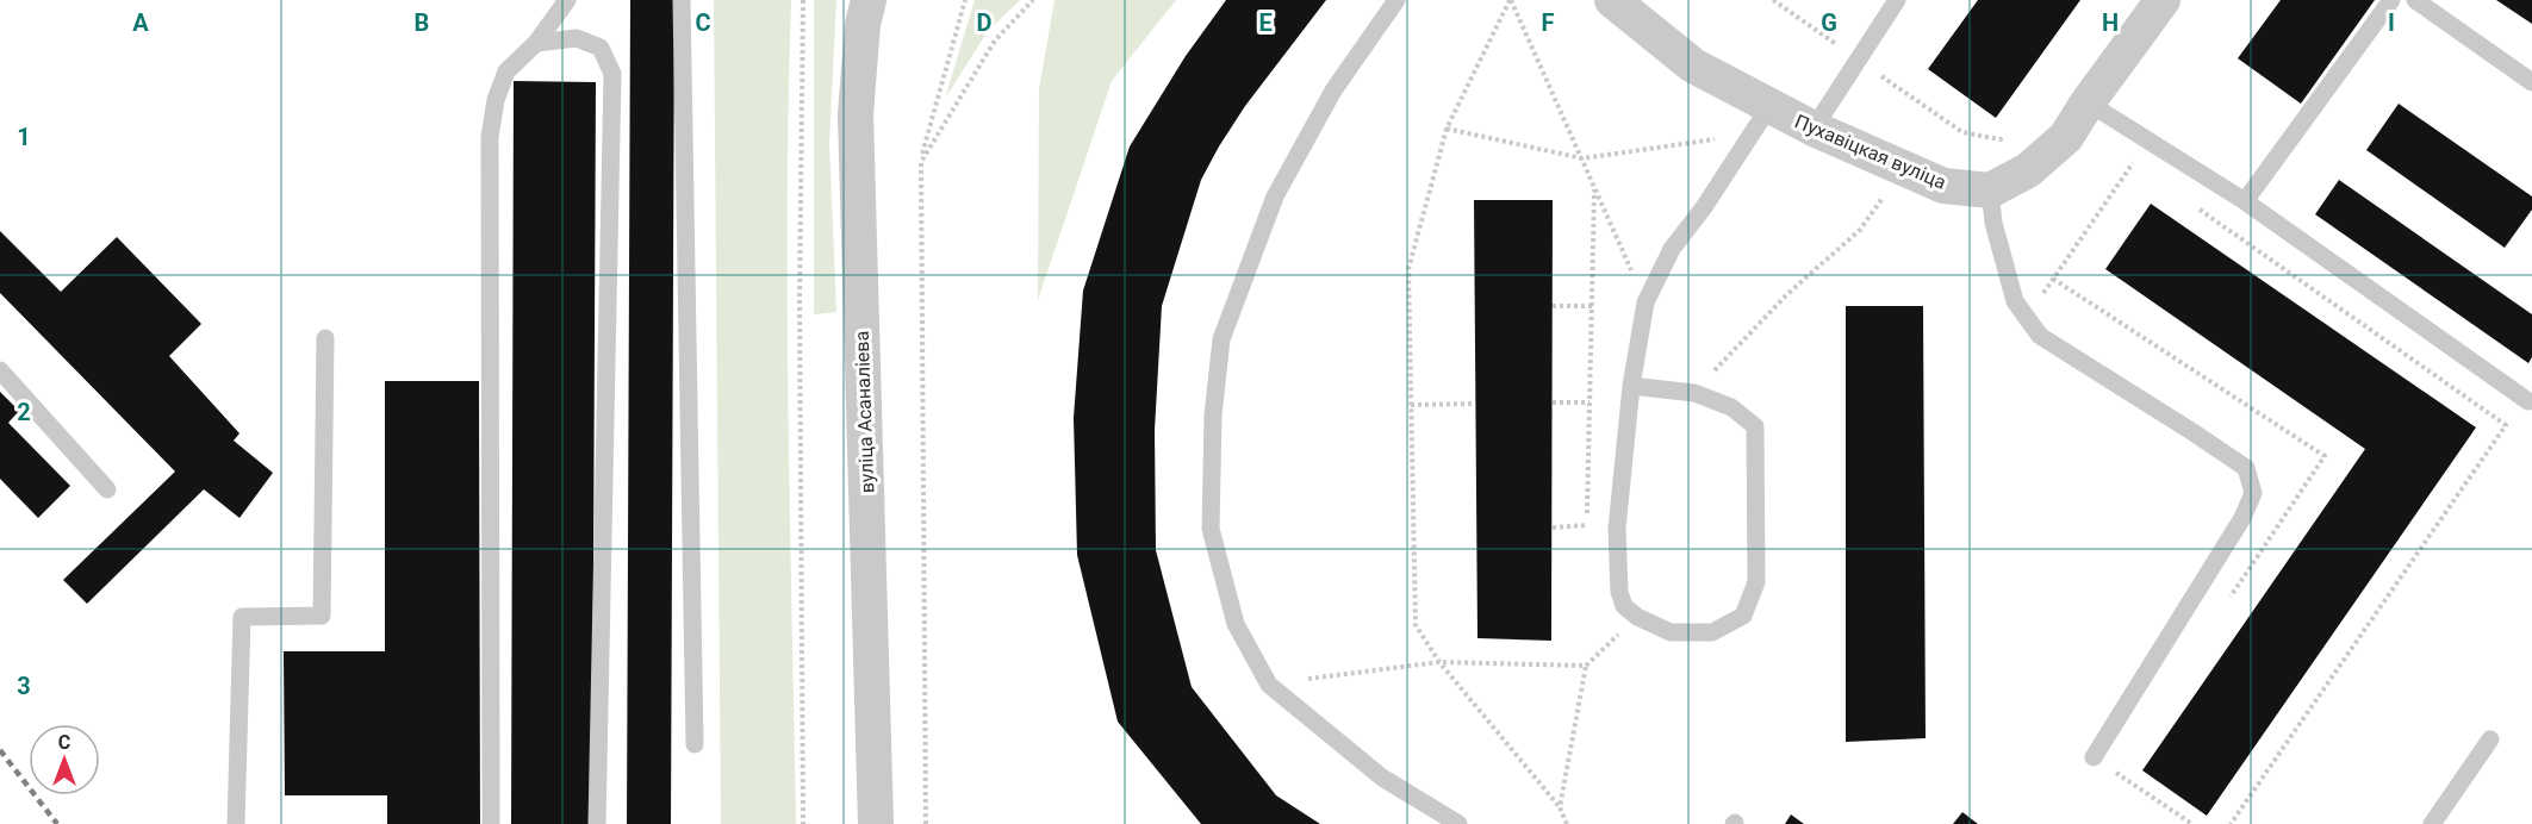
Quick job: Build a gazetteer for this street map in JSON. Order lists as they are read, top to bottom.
{
  "streets": {
    "street": ["Пухавіцкая вуліца", "вуліца Асаналіева"]
  },
  "north": "top",
  "grid": {
    "columns": [
      "A",
      "B",
      "C",
      "D",
      "E",
      "F",
      "G",
      "H",
      "I"
    ],
    "rows": ["1", "2", "3"]
  }
}
